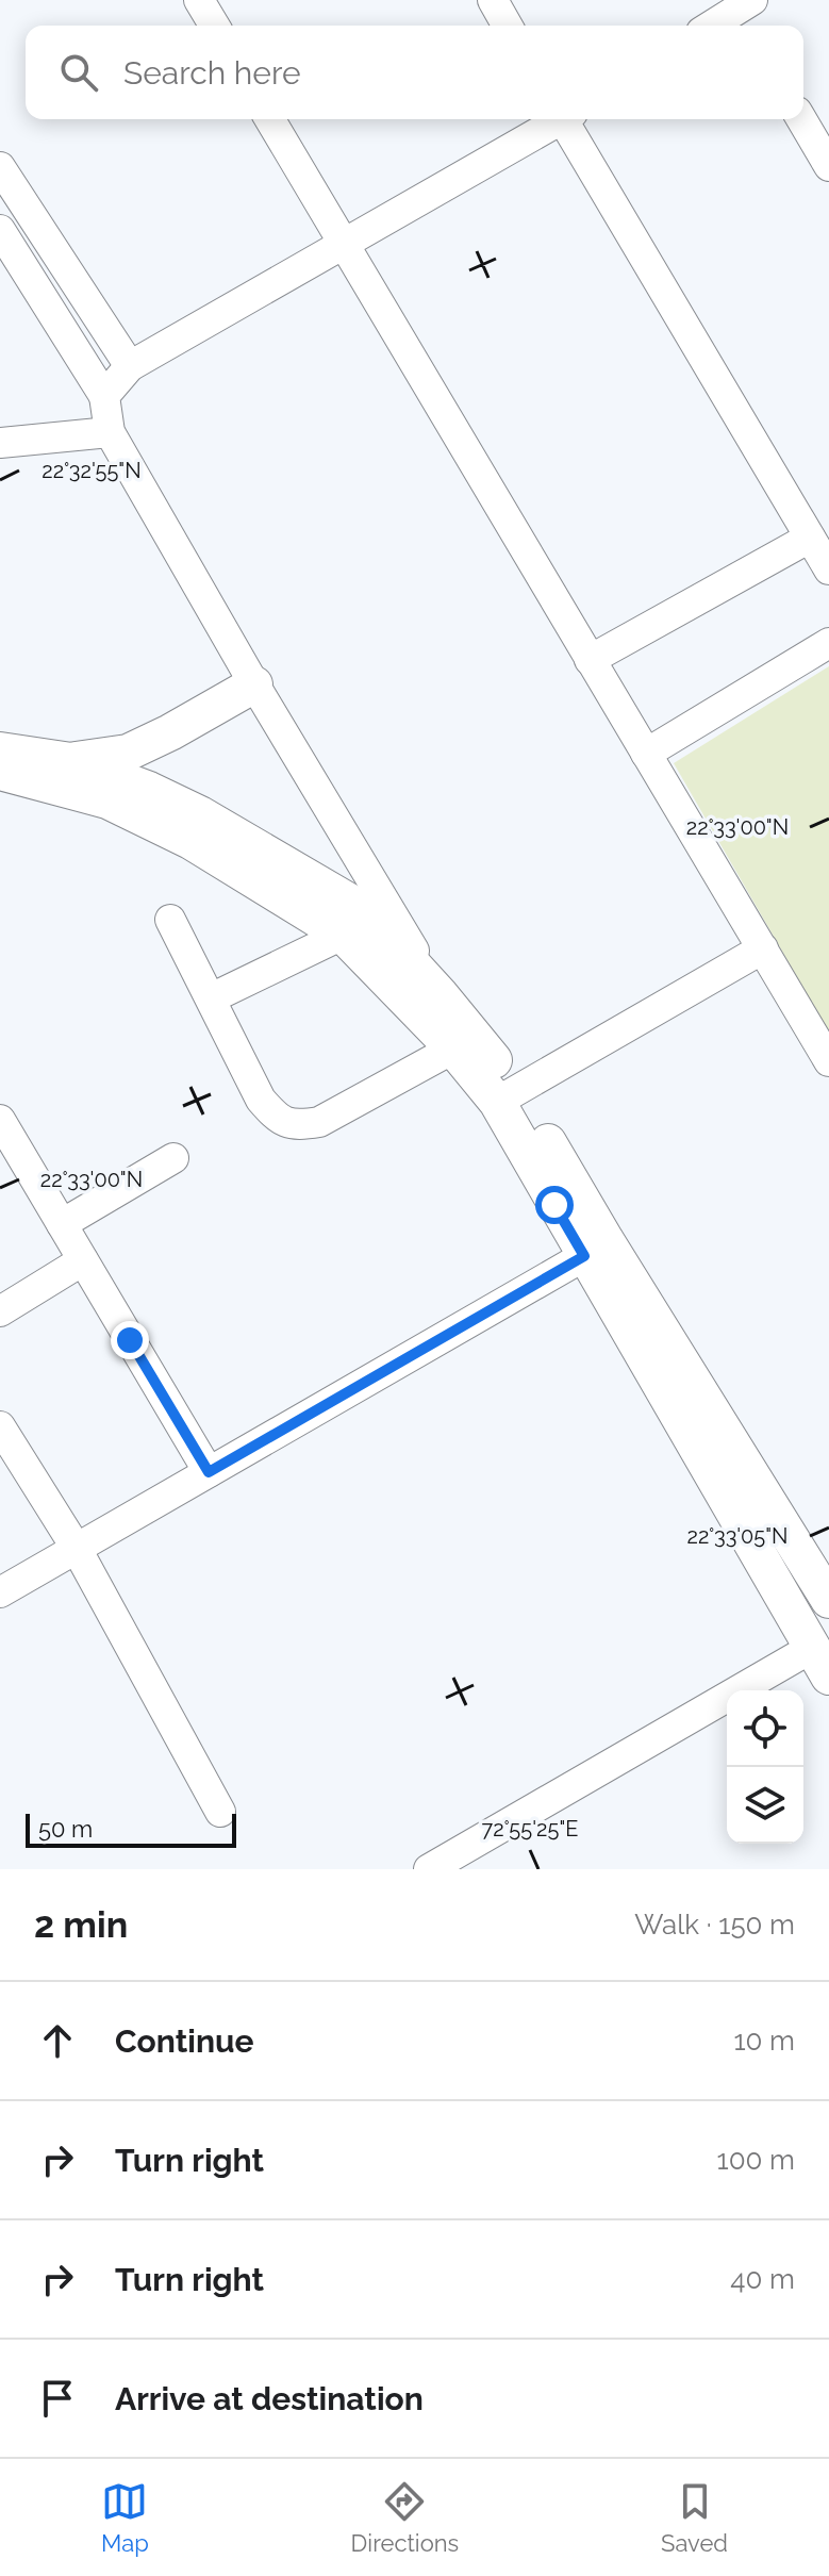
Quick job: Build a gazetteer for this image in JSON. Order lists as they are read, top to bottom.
{
  "scale_bar": "50 m",
  "page": {
    "search": "Search here",
    "scale": "50 m",
    "heading": ["2 min", "Walk · 150 m"],
    "list": [
      ["Continue", "10 m"],
      ["Turn right", "100 m"],
      ["Turn right", "40 m"],
      "Arrive at destination"
    ],
    "nav": ["Map", "Directions", "Saved"]
  },
  "coordinates": [
    "22°32'55\"N",
    "22°33'00\"N",
    "22°33'05\"N",
    "72°55'25\"E"
  ]
}
